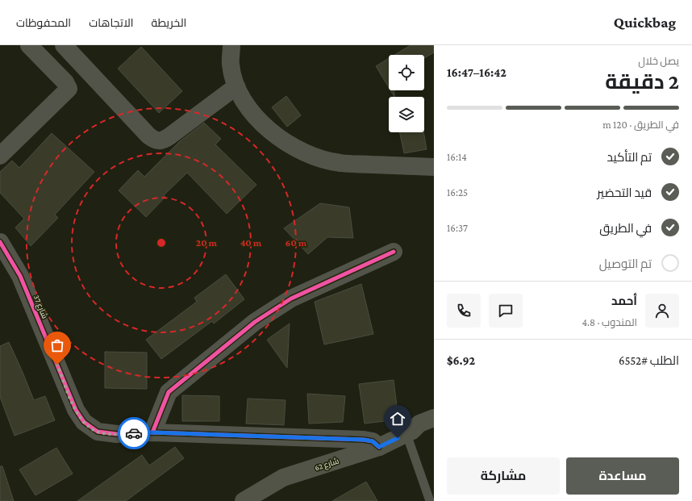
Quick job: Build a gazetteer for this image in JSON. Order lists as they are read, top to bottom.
{
  "streets": {
    "street": ["شارع 37", "شارع 62"]
  },
  "crossings": [
    ["شارع 37", "شارع 62"]
  ],
  "page": {
    "header": "Quickbag",
    "nav": ["الخريطة", "الاتجاهات", "المحفوظات"],
    "heading": ["2 دقيقة", "يصل خلال", "16:42–16:47"],
    "panel": [
      "أحمد",
      "المندوب · 4.8",
      "الطلب #6552",
      "$6.92"
    ],
    "bar": "في الطريق · 120 m",
    "list": [
      ["تم التأكيد", "16:14"],
      ["قيد التحضير", "16:25"],
      ["في الطريق", "16:37"],
      "تم التوصيل"
    ],
    "buttons": ["مساعدة", "مشاركة"]
  },
  "rings": ["20 m", "40 m", "60 m"]
}
